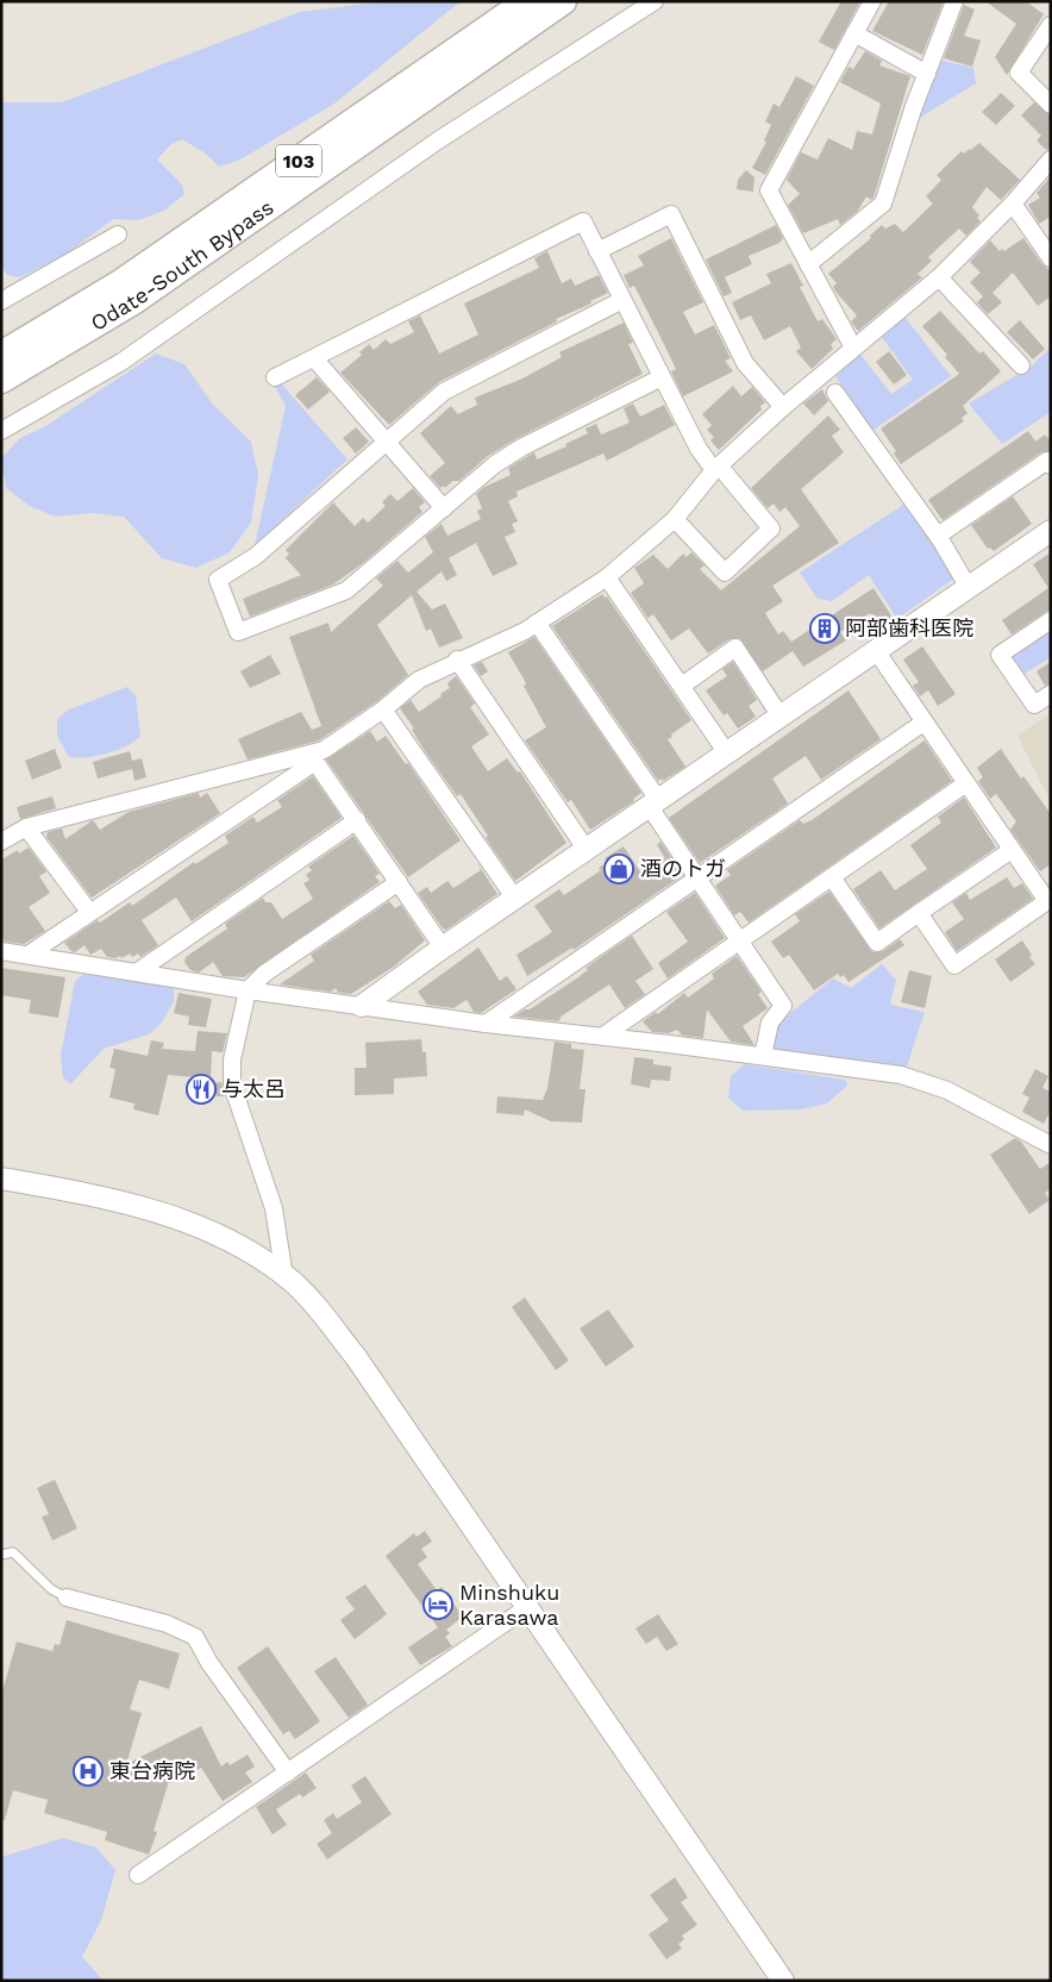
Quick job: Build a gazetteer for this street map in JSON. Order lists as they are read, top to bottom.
{
  "streets": {
    "highway": ["103", "Odate-South Bypass"]
  },
  "places": {
    "building": ["阿部歯科医院"],
    "shop": ["酒のトガ"],
    "restaurant": ["与太呂"],
    "hotel": ["Minshuku Karasawa"],
    "hospital": ["東台病院"]
  }
}
